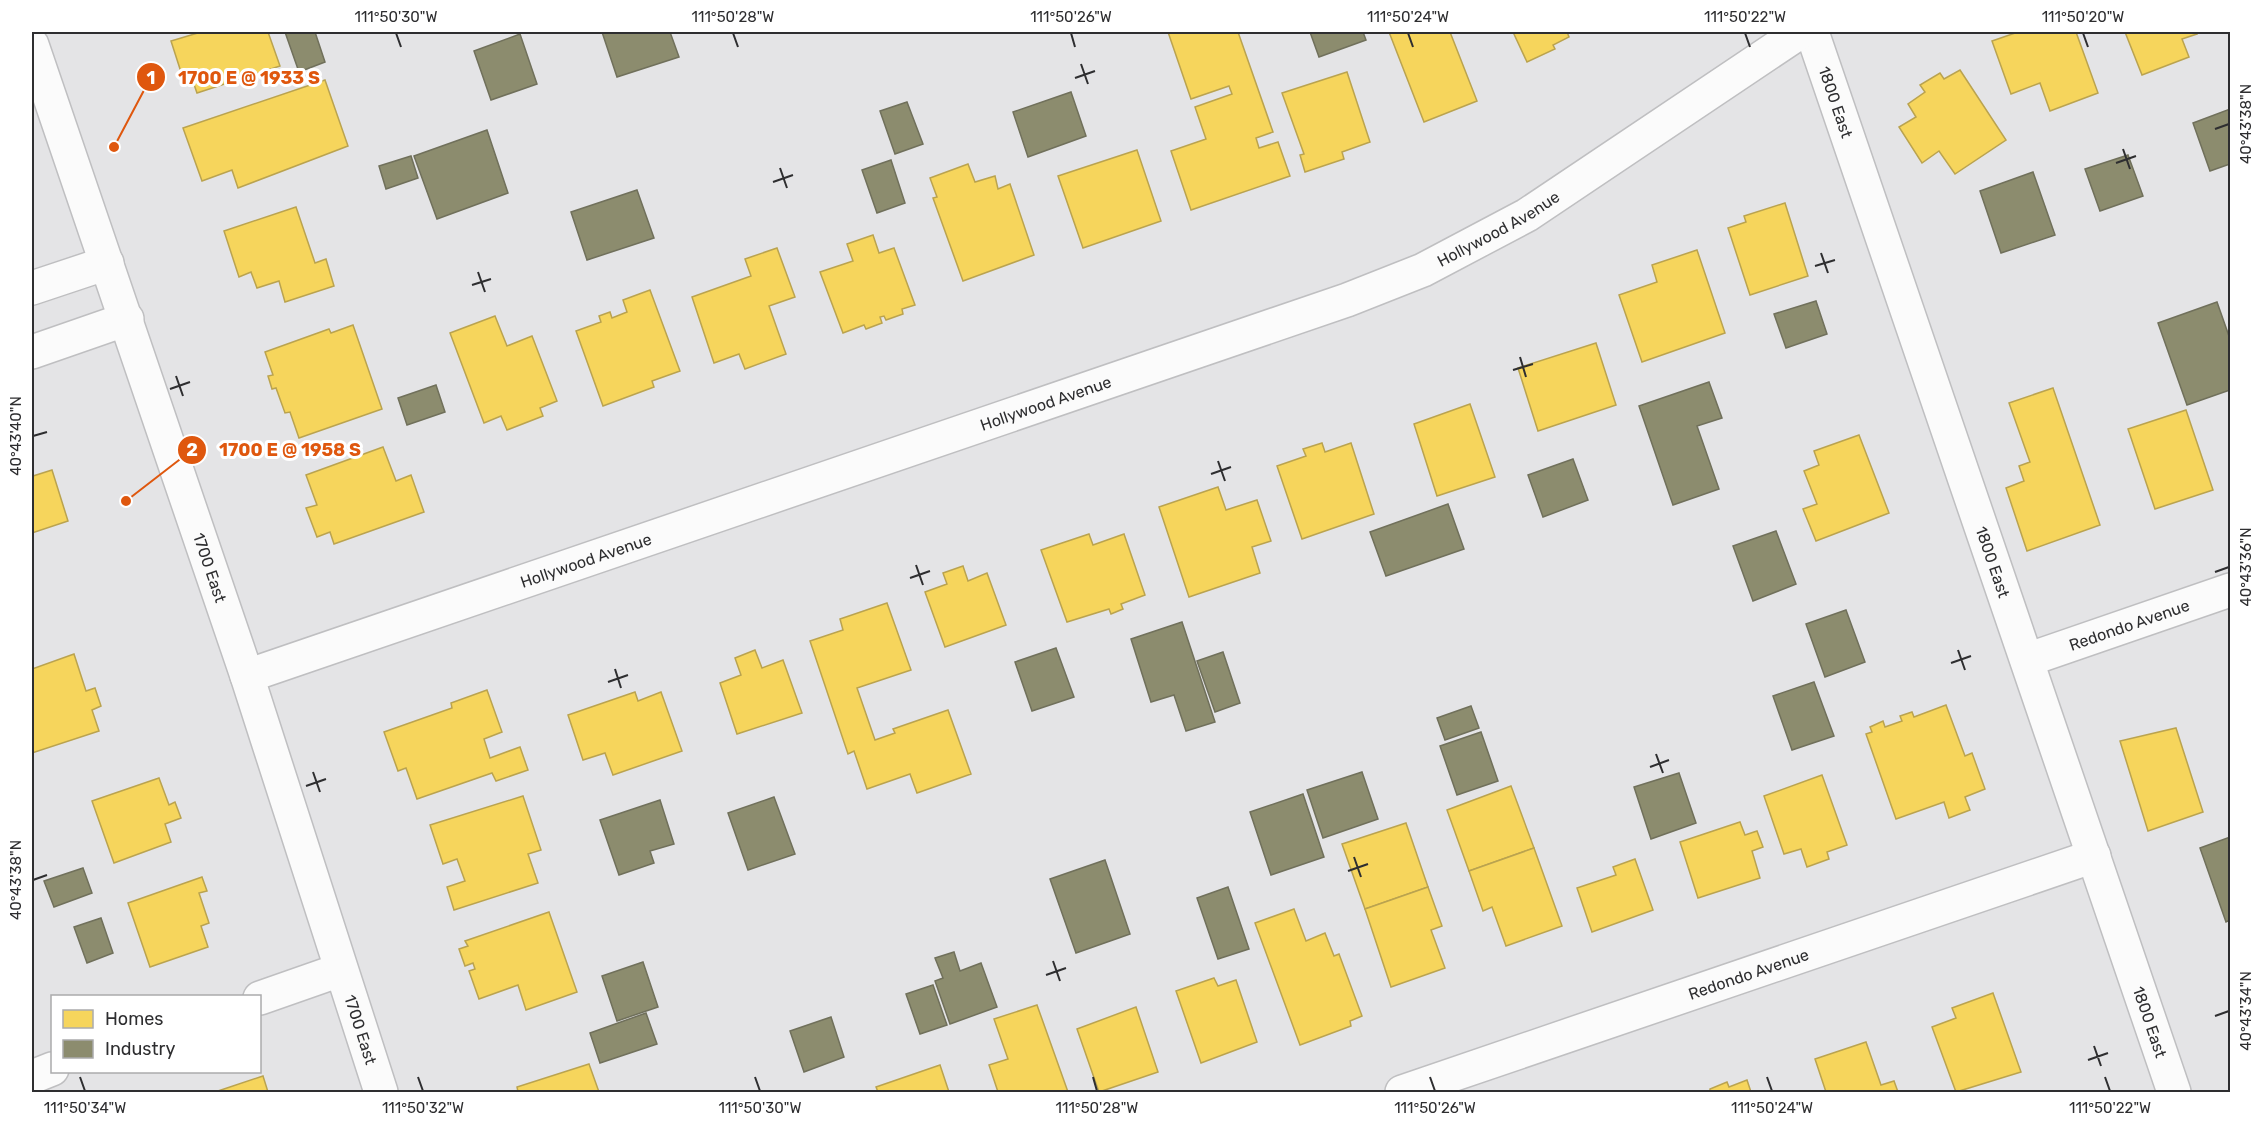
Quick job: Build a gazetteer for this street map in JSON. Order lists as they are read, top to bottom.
{
  "streets": {
    "street": [
      "1800 East",
      "Hollywood Avenue",
      "1700 East",
      "Redondo Avenue"
    ]
  },
  "crossings": [
    ["1800 East", "Redondo Avenue"],
    ["Hollywood Avenue", "1700 East"]
  ],
  "places": ["1700 E @ 1933 S", "1700 E @ 1958 S"],
  "legend": ["Homes", "Industry"],
  "coordinates": [
    "111°50'30\"W",
    "111°50'28\"W",
    "111°50'26\"W",
    "111°50'24\"W",
    "111°50'22\"W",
    "111°50'20\"W",
    "40°43'38\"N",
    "40°43'40\"N",
    "40°43'36\"N",
    "40°43'34\"N",
    "111°50'34\"W",
    "111°50'32\"W"
  ]
}
